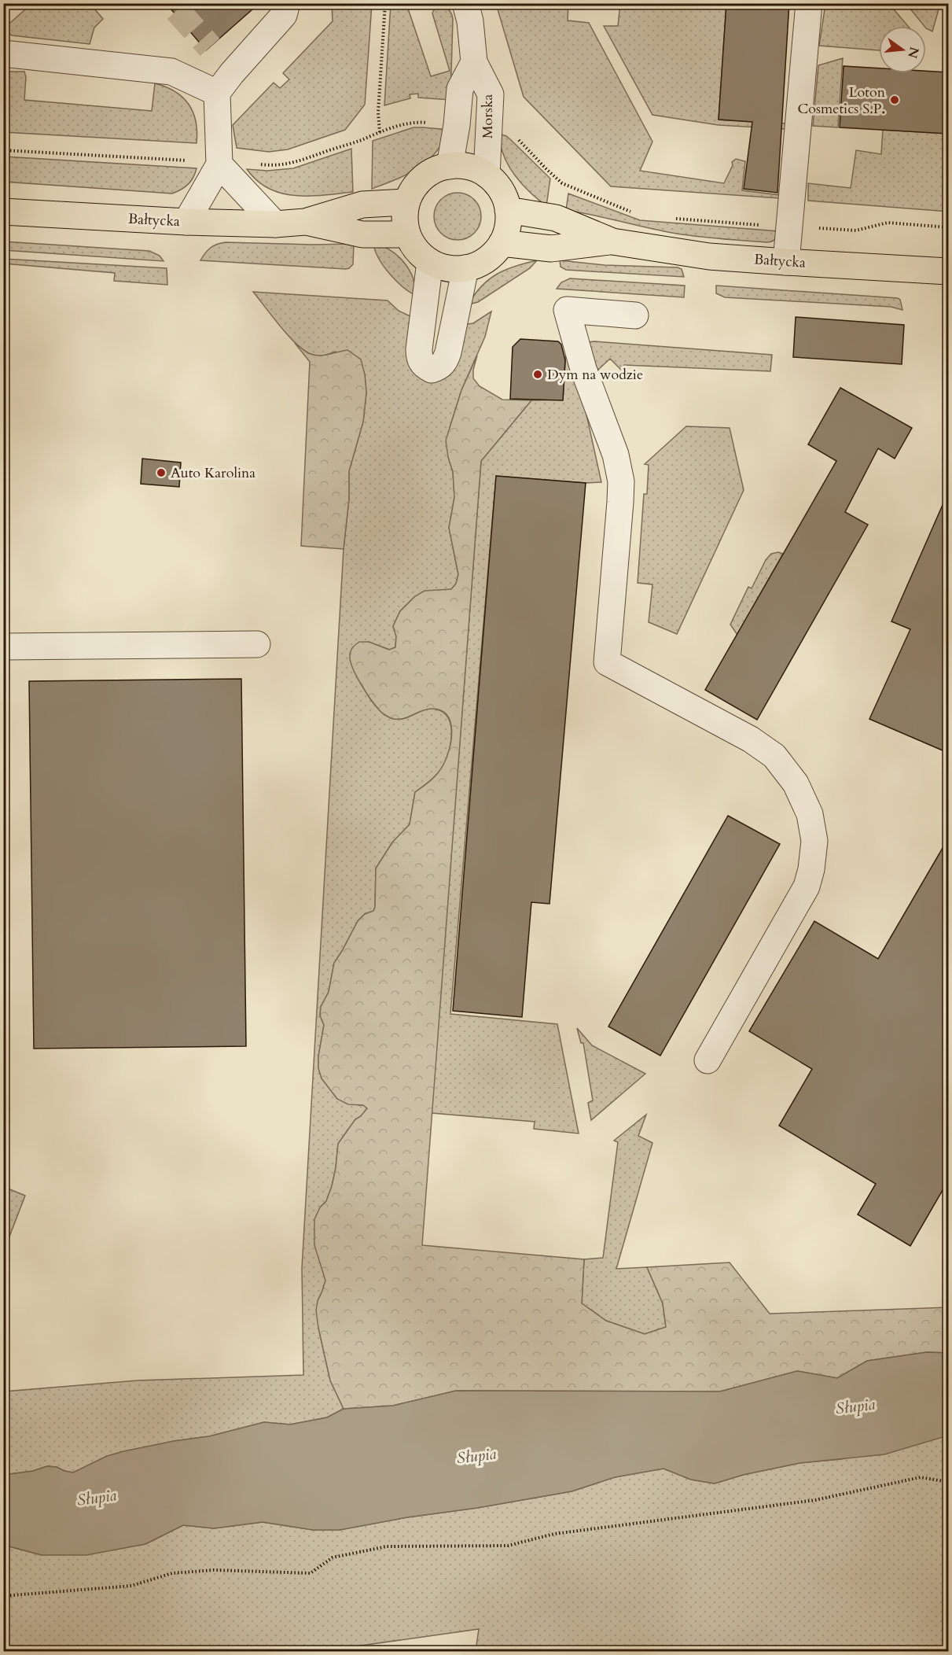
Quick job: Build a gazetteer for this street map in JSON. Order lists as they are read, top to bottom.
{
  "streets": {
    "main road": ["Bałtycka"],
    "street": ["Morska"]
  },
  "crossings": [
    ["Morska", "Bałtycka"]
  ],
  "water": ["Słupia"],
  "places": ["Loton Cosmetics S.P.", "Dym na wodzie", "Auto Karolina"],
  "north": "right"
}
